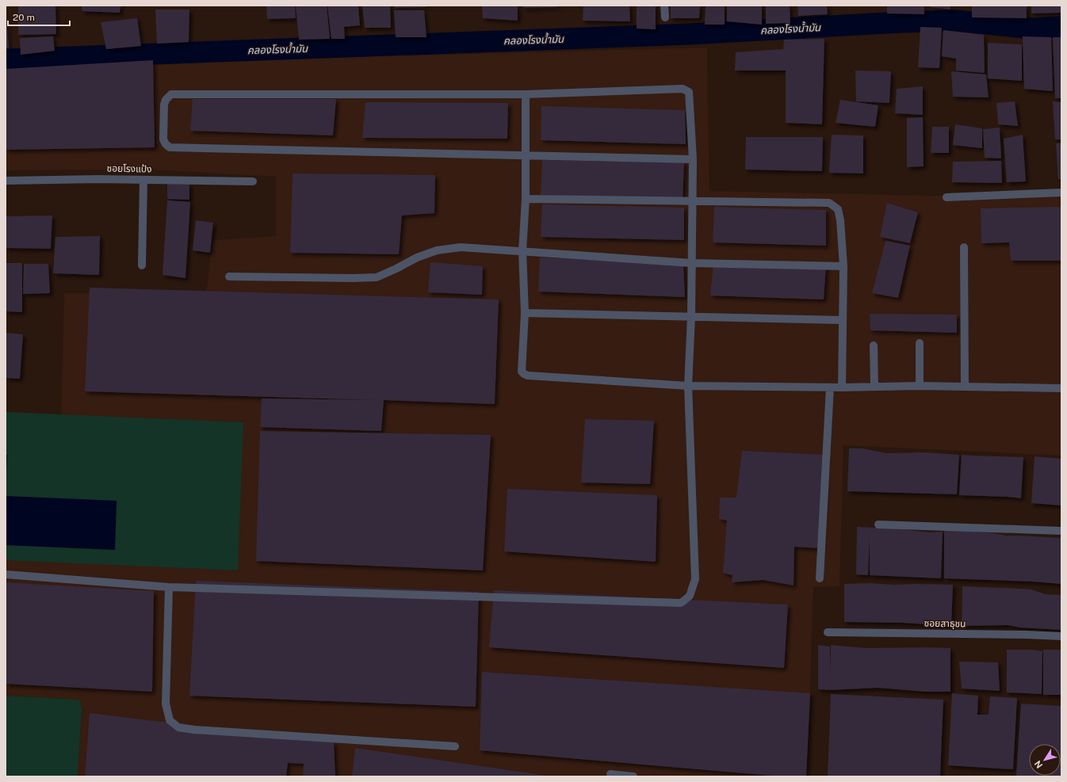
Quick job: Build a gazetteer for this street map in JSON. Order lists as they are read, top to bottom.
{
  "streets": {
    "street": ["ซอยโรงแป้ง", "ซอยสาธุชน"]
  },
  "water": ["คลองโรงน้ำมัน"],
  "scale_bar": "20 m",
  "north": "bottom left"
}
